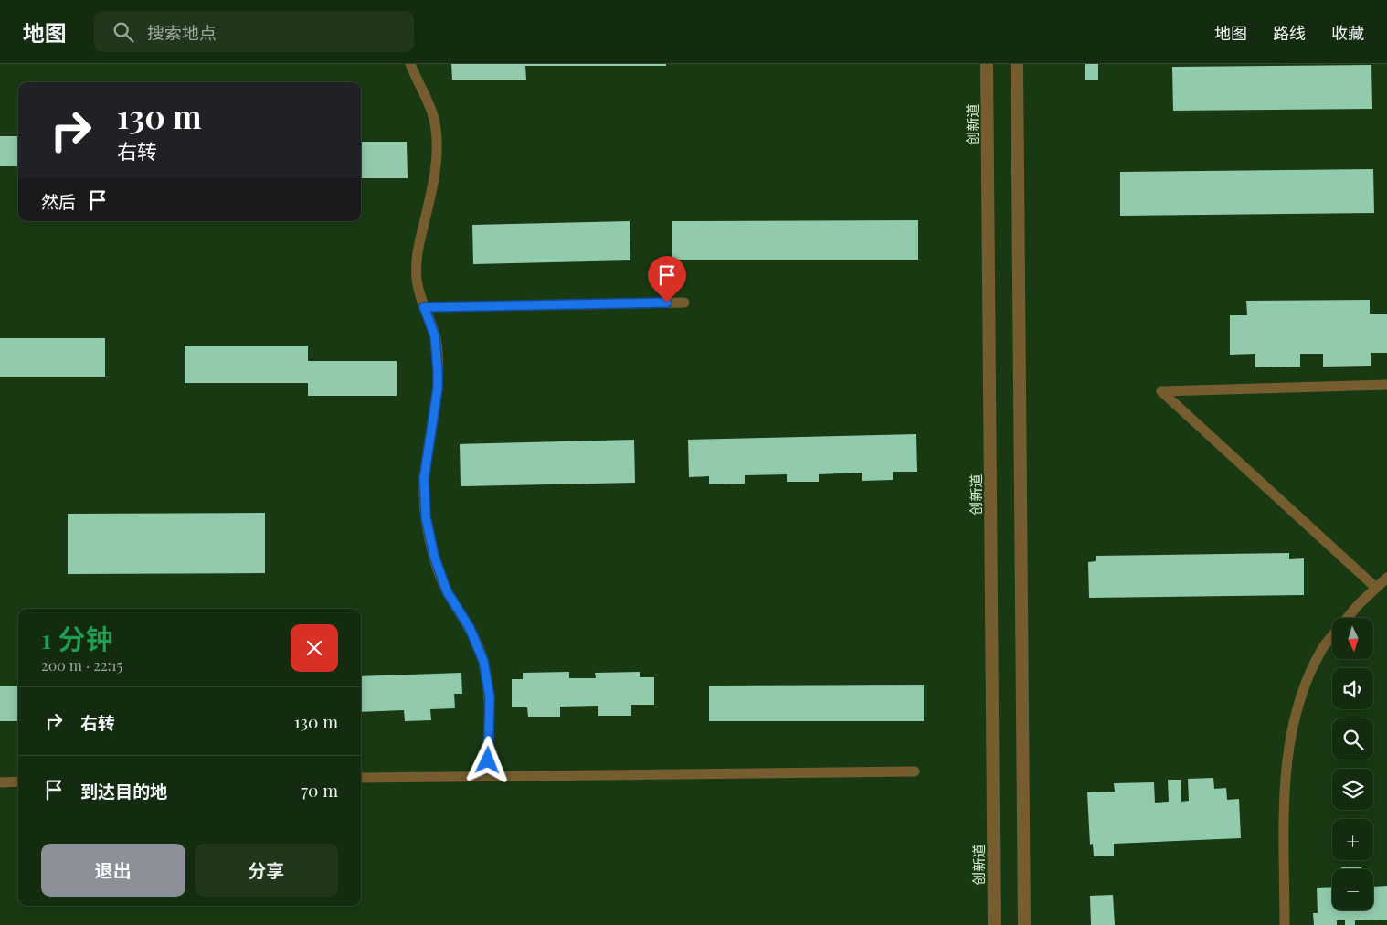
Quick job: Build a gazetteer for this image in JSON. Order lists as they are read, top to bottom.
{
  "streets": {
    "street": ["创新道"]
  },
  "north": "bottom",
  "page": {
    "header": "地图",
    "search": "搜索地点",
    "nav": ["地图", "路线", "收藏"],
    "turn": ["130 m", "右转"],
    "then": "然后",
    "heading": ["1 分钟", "200 m · 22:15"],
    "map_buttons": ["+", "−"],
    "list": [
      {
        "name": "右转",
        "value": "130 m"
      },
      {
        "name": "到达目的地",
        "value": "70 m"
      }
    ],
    "buttons": ["退出", "分享"]
  }
}
